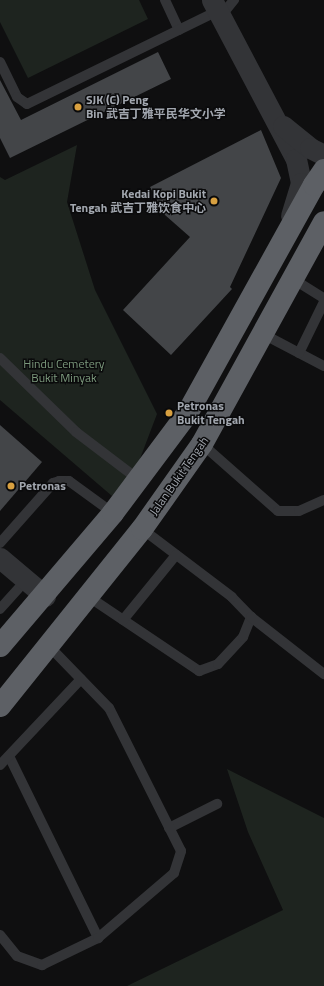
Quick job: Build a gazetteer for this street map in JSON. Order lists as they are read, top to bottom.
{
  "streets": {
    "highway": ["Jalan Bukit Tengah"]
  },
  "parks": ["Hindu Cemetery Bukit Minyak"],
  "places": [
    "SJK (C) Peng Bin 武吉丁雅平民华文小学",
    "Kedai Kopi Bukit Tengah 武吉丁雅饮食中心",
    "Petronas Bukit Tengah",
    "Petronas"
  ]
}
